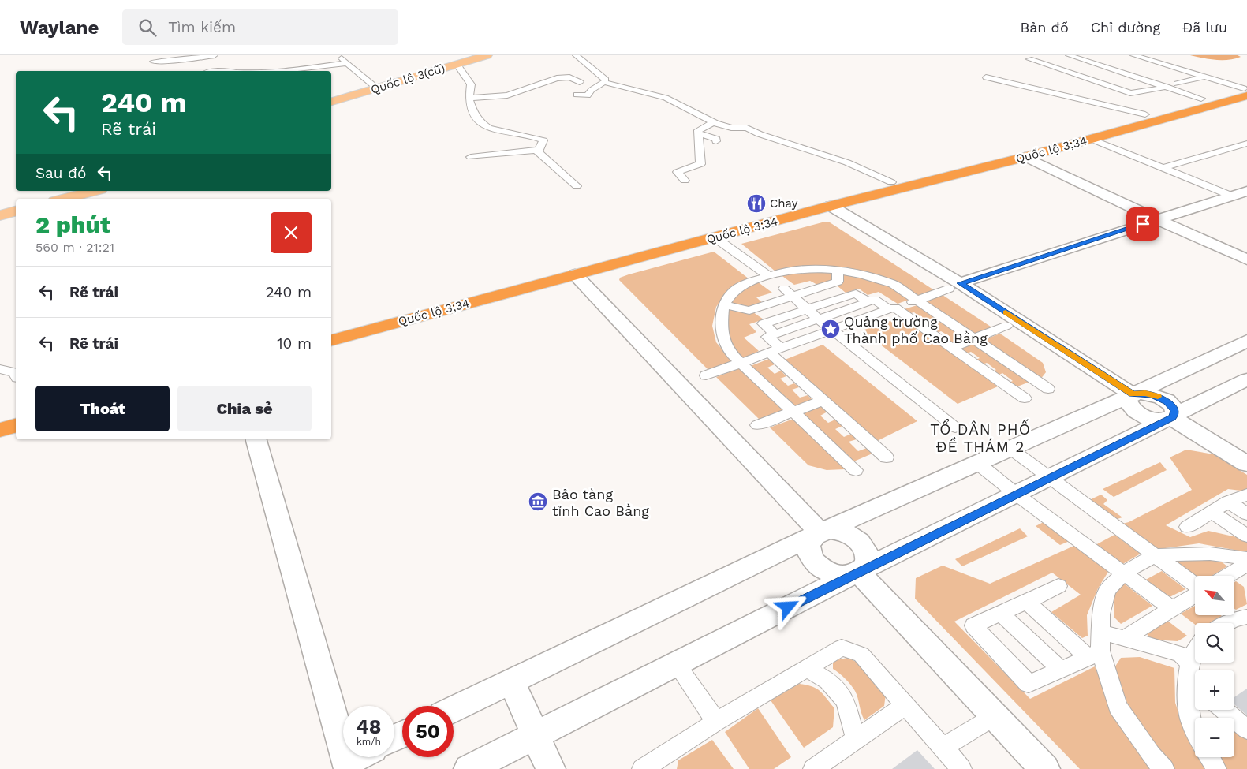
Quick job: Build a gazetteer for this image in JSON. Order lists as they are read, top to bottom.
{
  "streets": {
    "highway": ["Quốc lộ 3;34"],
    "main road": ["Quốc lộ 3(cũ)"]
  },
  "districts": ["TỔ DÂN PHỐ ĐỀ THÁM 2"],
  "places": {
    "restaurant": ["Chay"],
    "place": ["Quảng trường Thành phố Cao Bằng"],
    "museum": ["Bảo tàng tỉnh Cao Bằng"]
  },
  "north": "top left",
  "page": {
    "header": "Waylane",
    "search": "Tìm kiếm",
    "nav": ["Bản đồ", "Chỉ đường", "Đã lưu"],
    "turn": ["240 m", "Rẽ trái"],
    "then": "Sau đó",
    "heading": ["2 phút", "560 m · 21:21"],
    "list": [
      {
        "name": "Rẽ trái",
        "value": "240 m"
      },
      {
        "name": "Rẽ trái",
        "value": "10 m"
      }
    ],
    "buttons": ["Thoát", "Chia sẻ"],
    "map_buttons": ["+", "−"],
    "speed": "48 km/h",
    "limit": "50"
  }
}
